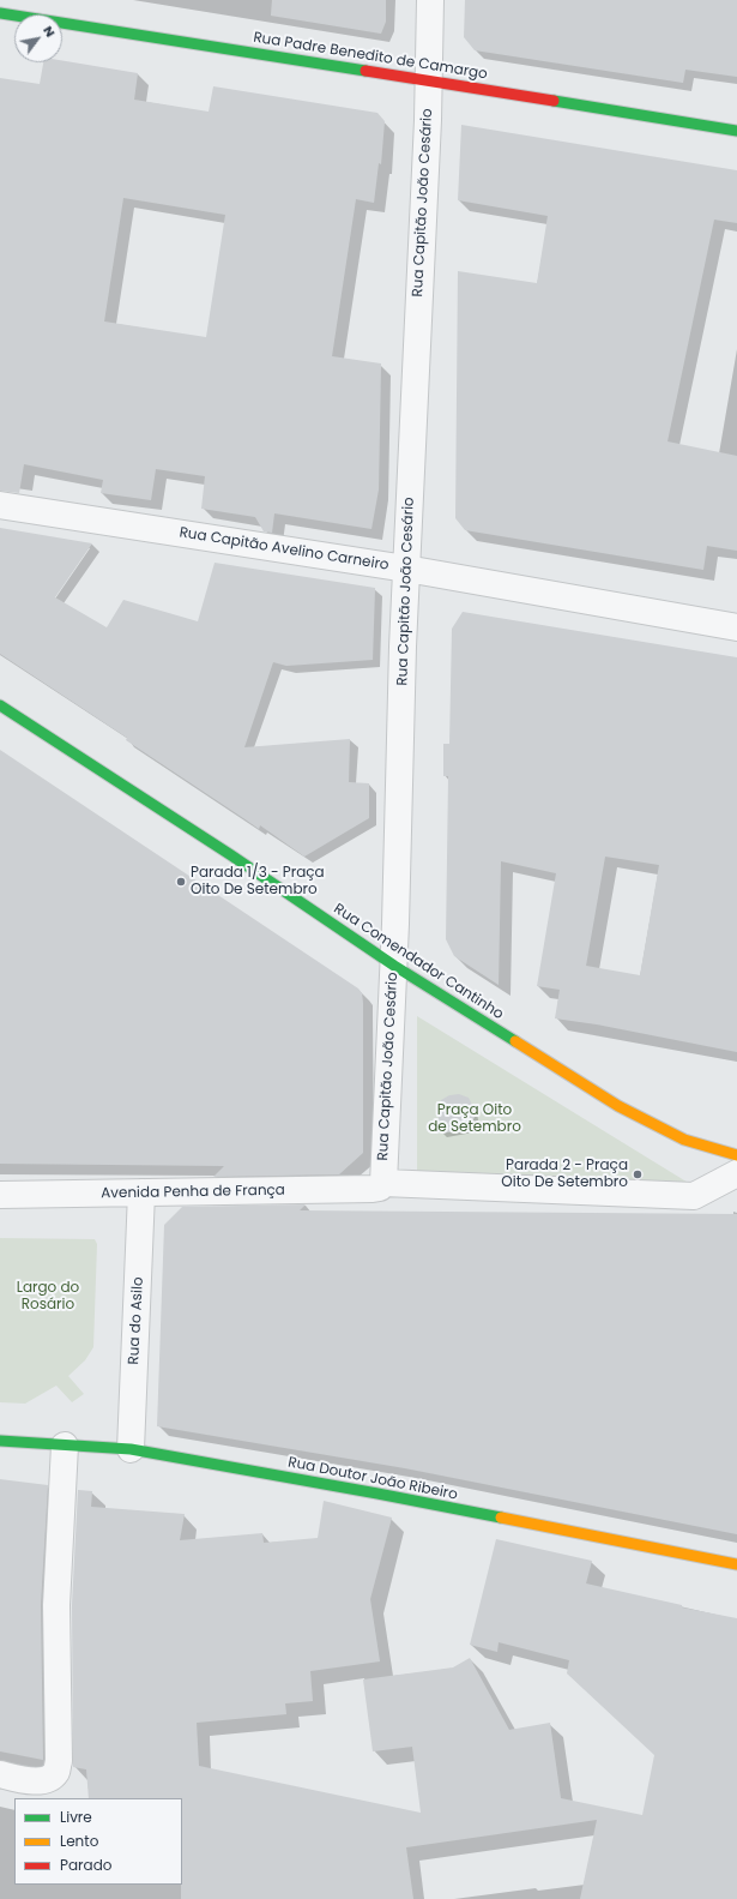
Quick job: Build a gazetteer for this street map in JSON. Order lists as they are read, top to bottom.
{
  "streets": {
    "main road": ["Rua Padre Benedito de Camargo", "Rua Comendador Cantinho", "Rua Doutor João Ribeiro"],
    "street": [
      "Rua Capitão João Cesário",
      "Rua Capitão Avelino Carneiro",
      "Avenida Penha de França",
      "Rua do Asilo"
    ]
  },
  "crossings": [
    ["Rua Padre Benedito de Camargo", "Rua Capitão João Cesário"],
    ["Rua Capitão João Cesário", "Rua Capitão Avelino Carneiro"],
    ["Rua Capitão João Cesário", "Rua Comendador Cantinho"],
    ["Rua Capitão João Cesário", "Avenida Penha de França"],
    ["Avenida Penha de França", "Rua do Asilo"],
    ["Rua do Asilo", "Rua Doutor João Ribeiro"]
  ],
  "parks": ["Praça Oito de Setembro", "Largo do Rosário"],
  "places": ["Parada 1/3 - Praça Oito De Setembro", "Parada 2 - Praça Oito De Setembro"],
  "legend": ["Livre", "Lento", "Parado"],
  "north": "top right"
}
